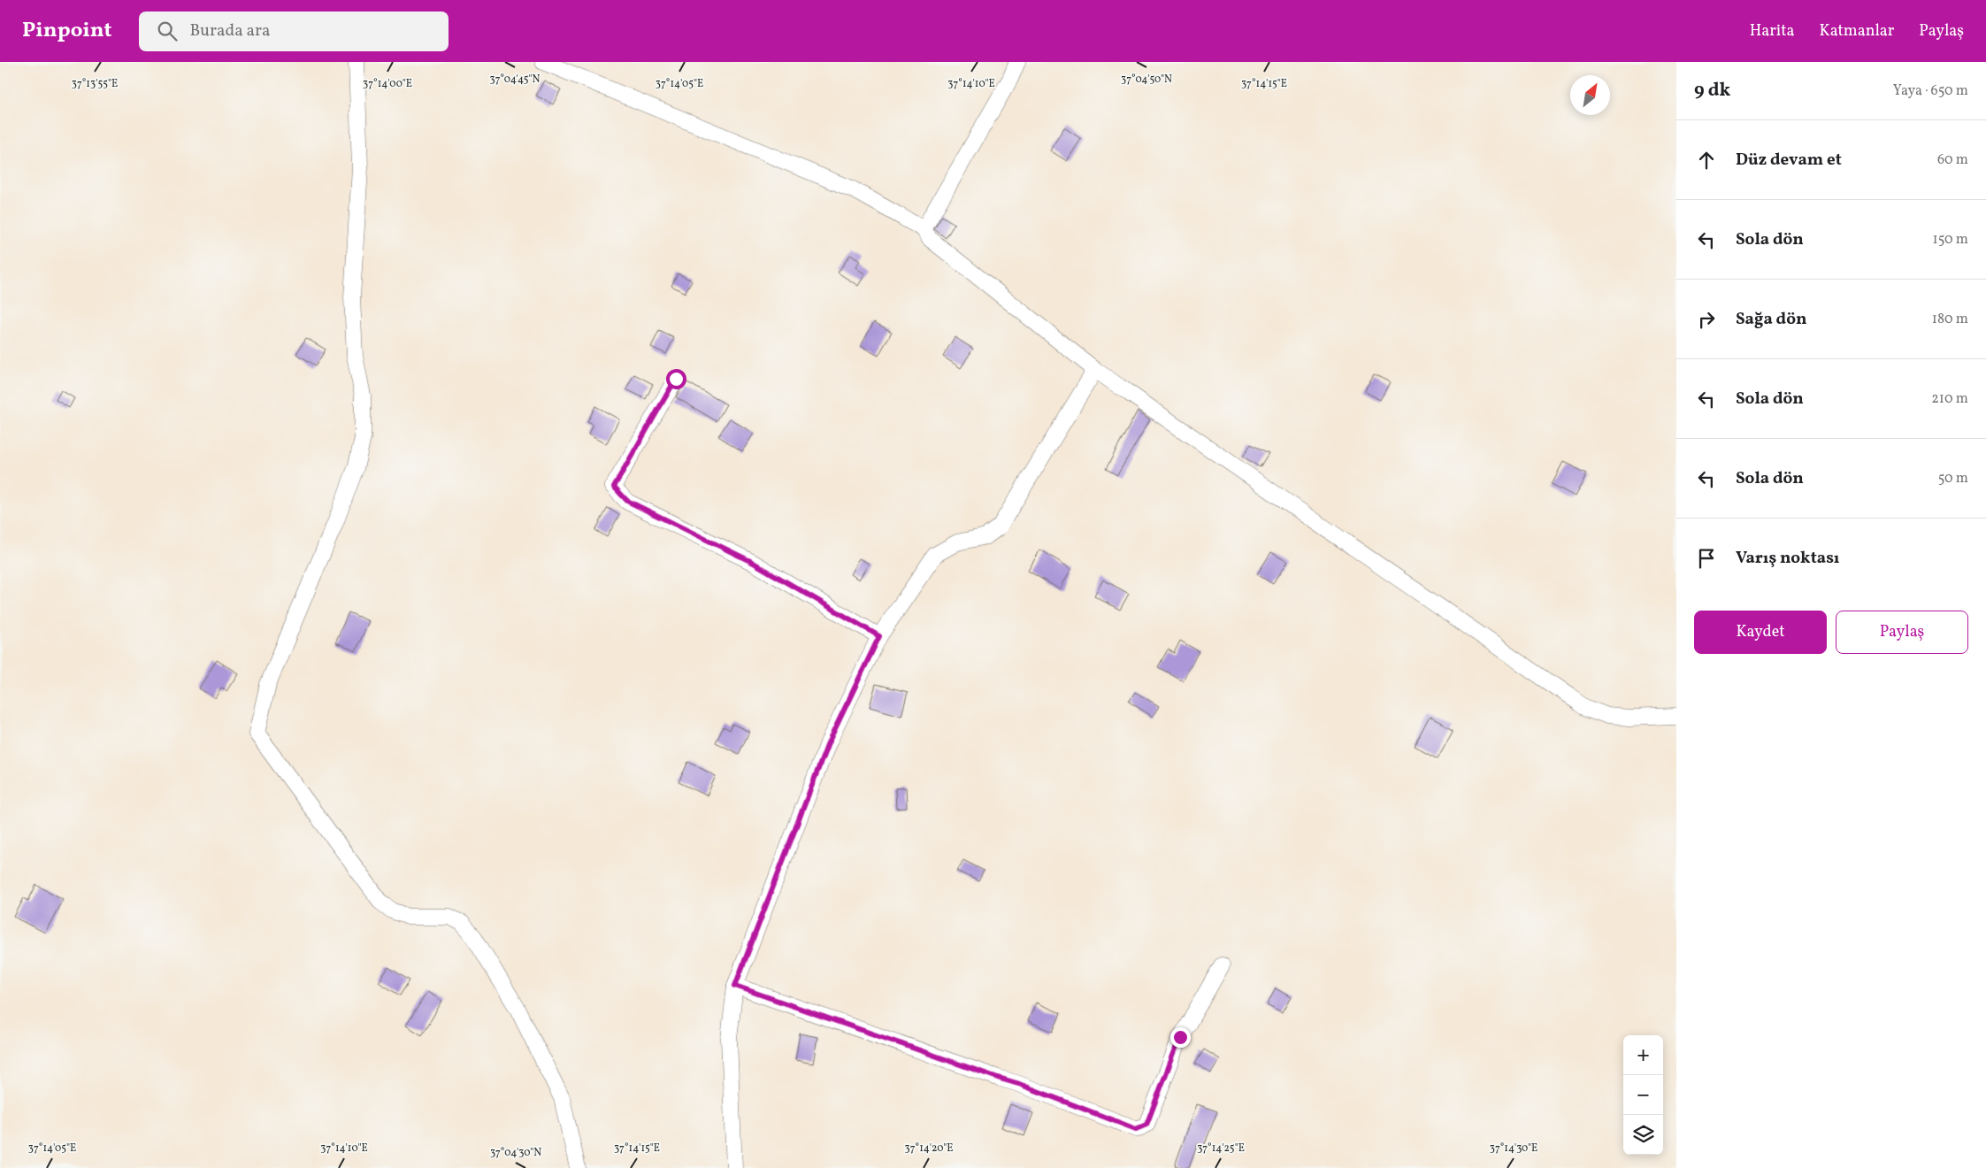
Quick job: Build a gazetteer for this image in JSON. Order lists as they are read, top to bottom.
{
  "north": "top right",
  "page": {
    "header": "Pinpoint",
    "search": "Burada ara",
    "nav": ["Harita", "Katmanlar", "Paylaş"],
    "heading": ["9 dk", "Yaya · 650 m"],
    "list": [
      ["Düz devam et", "60 m"],
      ["Sola dön", "150 m"],
      ["Sağa dön", "180 m"],
      ["Sola dön", "210 m"],
      ["Sola dön", "50 m"],
      "Varış noktası"
    ],
    "buttons": ["Kaydet", "Paylaş"],
    "map_buttons": ["+", "−"]
  },
  "coordinates": [
    "37°04'45\"N",
    "37°04'50\"N",
    "37°14'00\"E",
    "37°13'55\"E",
    "37°14'05\"E",
    "37°14'10\"E",
    "37°14'15\"E",
    "37°14'20\"E",
    "37°14'25\"E",
    "37°14'30\"E",
    "37°04'30\"N"
  ]
}
